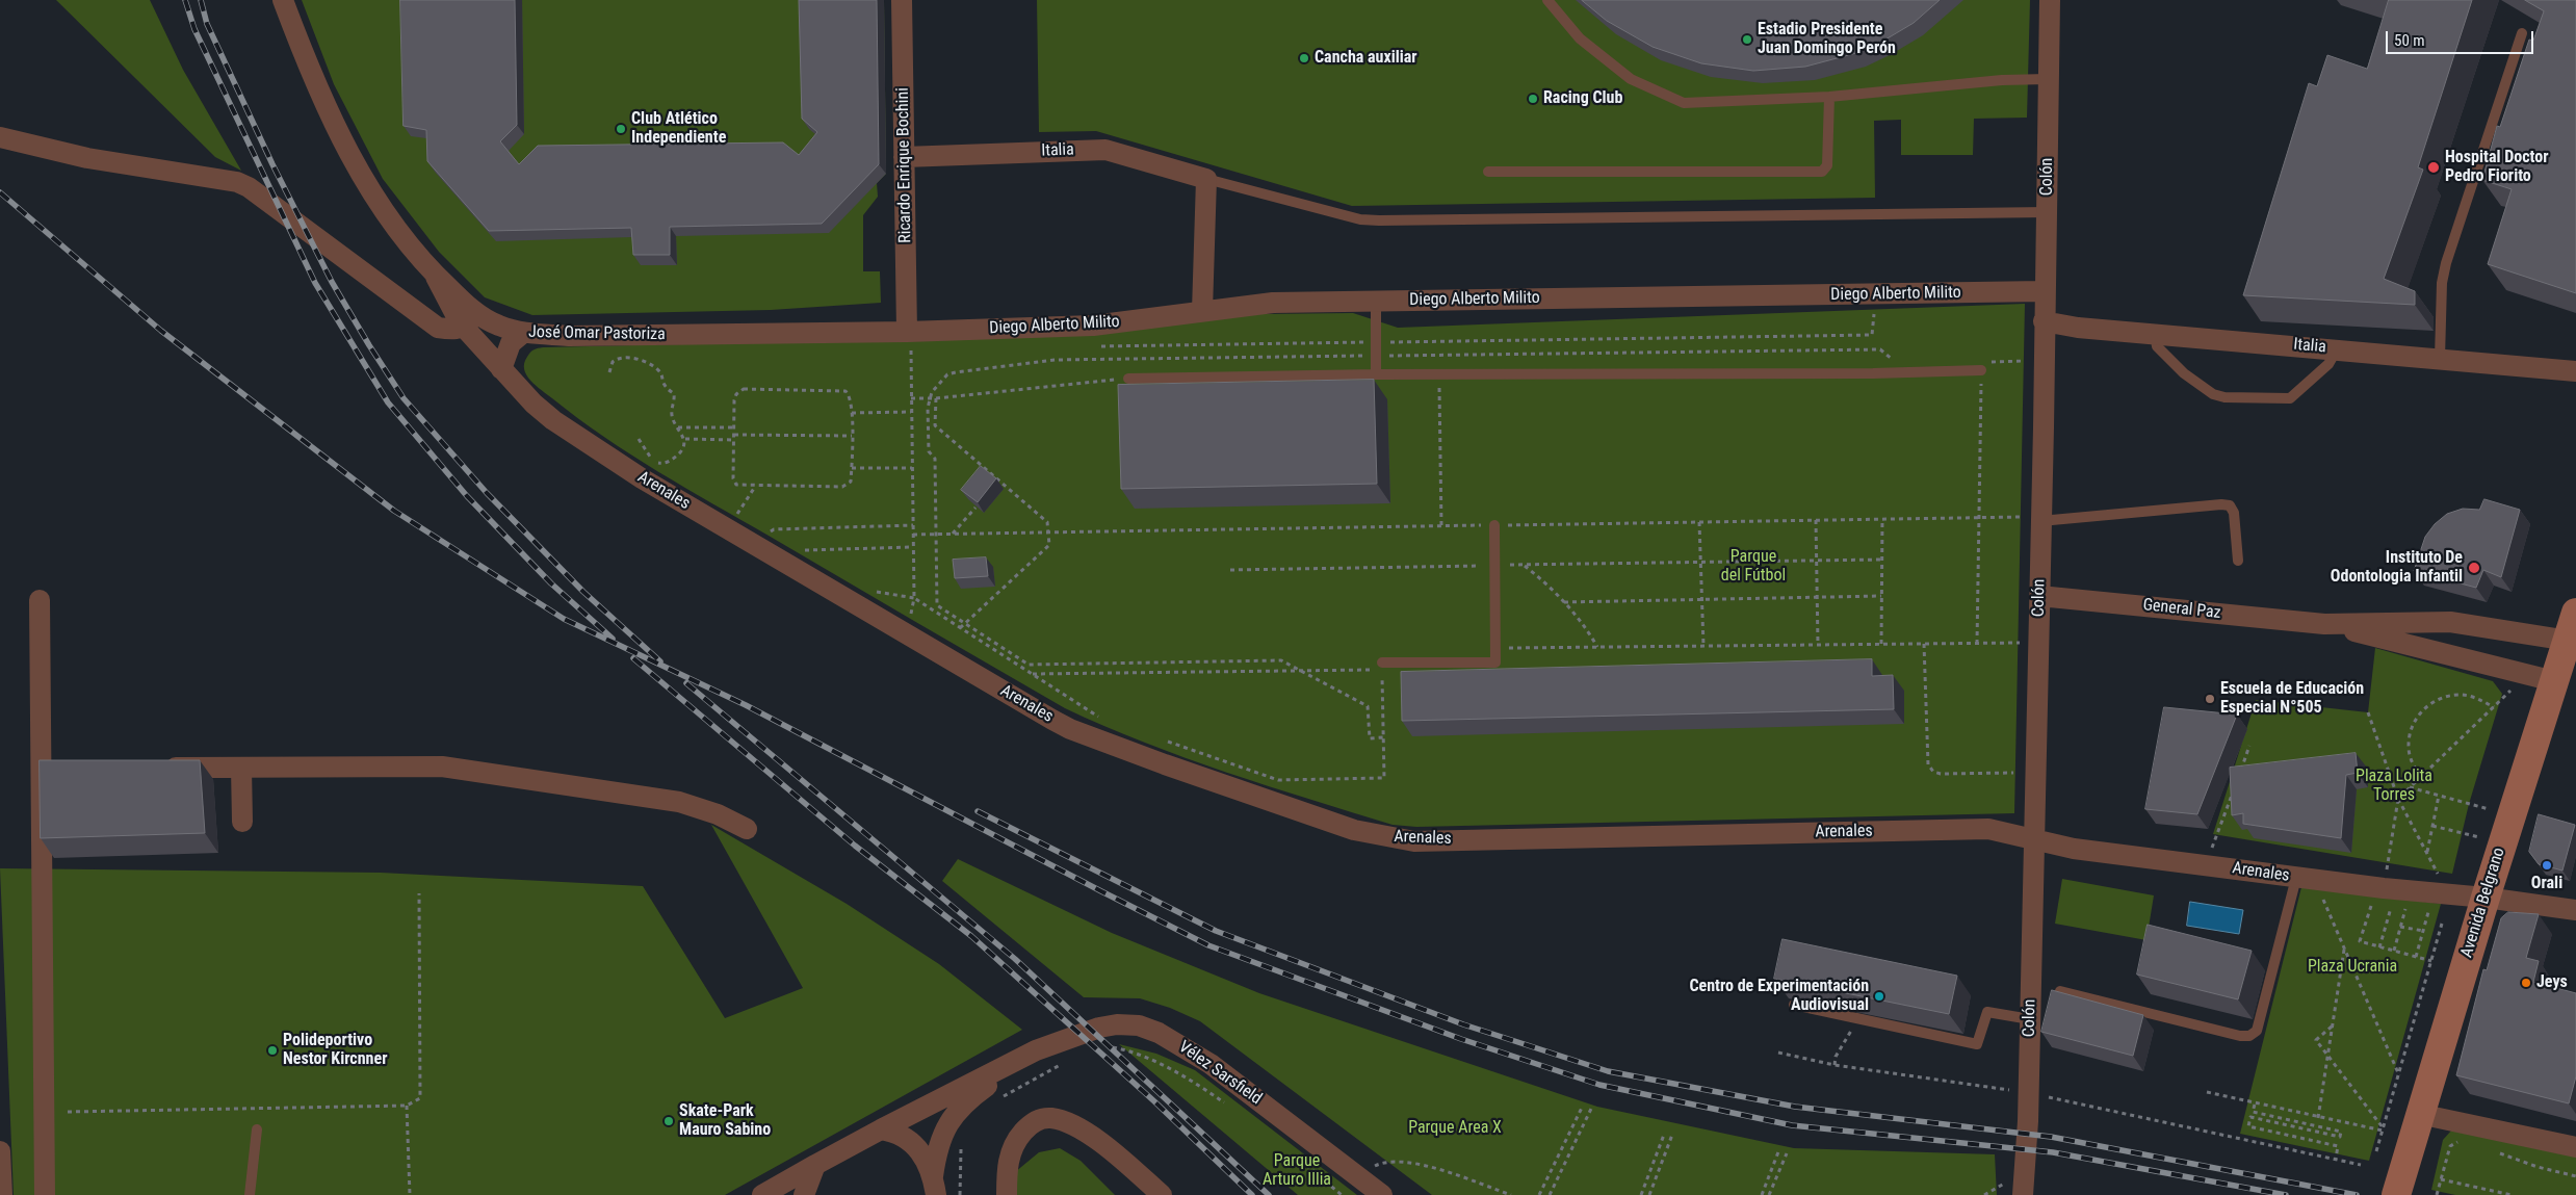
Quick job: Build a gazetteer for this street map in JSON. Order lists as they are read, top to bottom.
{
  "streets": {
    "main road": ["Avenida Belgrano"],
    "street": [
      "Italia",
      "Ricardo Enrique Bochini",
      "Colón",
      "Diego Alberto Milito",
      "José Omar Pastoriza",
      "Arenales",
      "General Paz",
      "Vélez Sarsfield"
    ]
  },
  "crossings": [
    ["Italia", "Ricardo Enrique Bochini"],
    ["Italia", "Colón"],
    ["Ricardo Enrique Bochini", "Diego Alberto Milito"],
    ["Ricardo Enrique Bochini", "José Omar Pastoriza"],
    ["Colón", "Diego Alberto Milito"],
    ["Colón", "Arenales"],
    ["Colón", "General Paz"],
    ["Diego Alberto Milito", "José Omar Pastoriza"],
    ["José Omar Pastoriza", "Arenales"],
    ["Arenales", "Avenida Belgrano"],
    ["General Paz", "Avenida Belgrano"]
  ],
  "parks": [
    "Parque del Fútbol",
    "Plaza Lolita Torres",
    "Plaza Ucrania",
    "Parque Area X",
    "Parque Arturo Illia"
  ],
  "places": [
    "Estadio Presidente Juan Domingo Perón",
    "Cancha auxiliar",
    "Racing Club",
    "Club Atlético Independiente",
    "Hospital Doctor Pedro Fiorito",
    "Instituto De Odontologia Infantil",
    "Escuela de Educación Especial N°505",
    "Orali",
    "Jeys",
    "Centro de Experimentación Audiovisual",
    "Polideportivo Nestor Kircnner",
    "Skate-Park Mauro Sabino"
  ],
  "scale_bar": "50 m"
}
